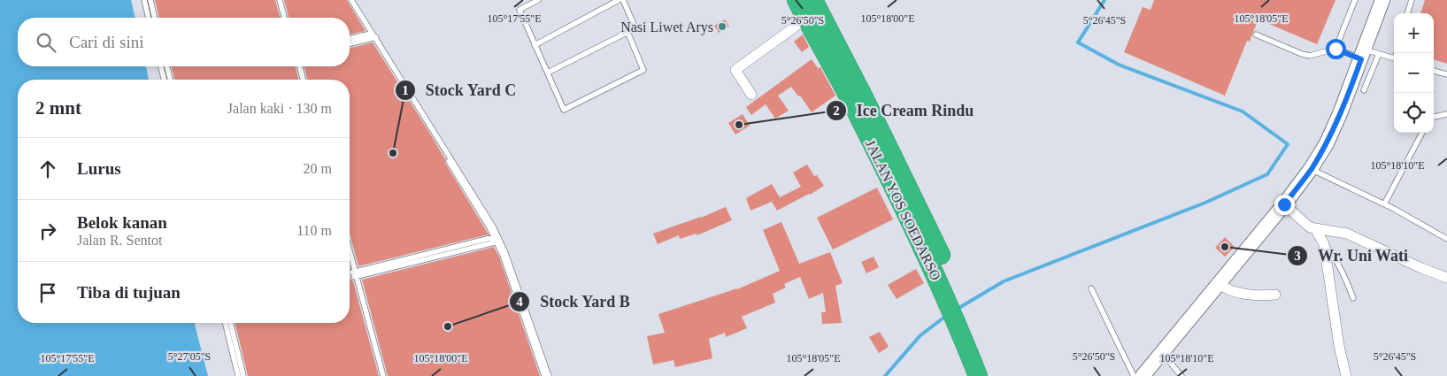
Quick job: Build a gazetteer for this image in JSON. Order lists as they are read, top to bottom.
{
  "streets": {
    "highway": ["JALAN YOS SOEDARSO"]
  },
  "places": [
    "Nasi Liwet Arys",
    "Ice Cream Rindu",
    "Stock Yard C",
    "Wr. Uni Wati",
    "Stock Yard B"
  ],
  "page": {
    "map_buttons": ["+", "−"],
    "search": "Cari di sini",
    "heading": ["2 mnt", "Jalan kaki · 130 m"],
    "list": [
      ["Lurus", "20 m"],
      ["Belok kanan", "Jalan R. Sentot", "110 m"],
      "Tiba di tujuan"
    ]
  },
  "coordinates": [
    "105°17'55\"E",
    "105°18'05\"E",
    "105°18'00\"E",
    "5°26'50\"S",
    "5°26'45\"S",
    "105°18'10\"E",
    "5°27'05\"S"
  ]
}
